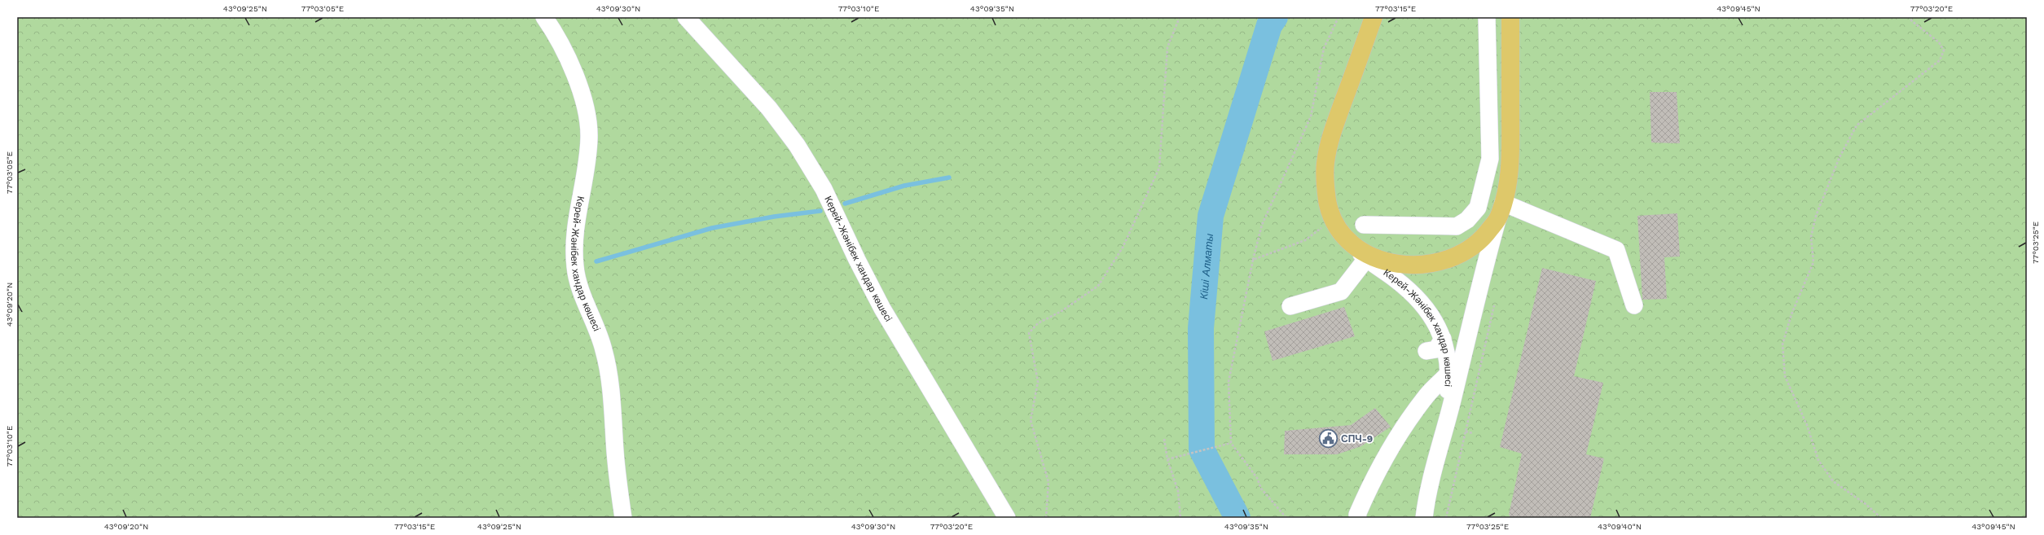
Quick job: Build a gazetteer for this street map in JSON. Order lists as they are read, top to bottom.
{
  "streets": {
    "main road": ["Керей-Жәнібек хандар көшесі"]
  },
  "water": ["Кіші Алматы"],
  "places": {
    "public building": ["СПЧ-9"]
  },
  "coordinates": [
    "43°09'25\"N",
    "77°03'05\"E",
    "43°09'30\"N",
    "77°03'10\"E",
    "43°09'35\"N",
    "77°03'15\"E",
    "43°09'45\"N",
    "77°03'20\"E",
    "77°03'25\"E",
    "43°09'20\"N",
    "43°09'40\"N"
  ]
}
